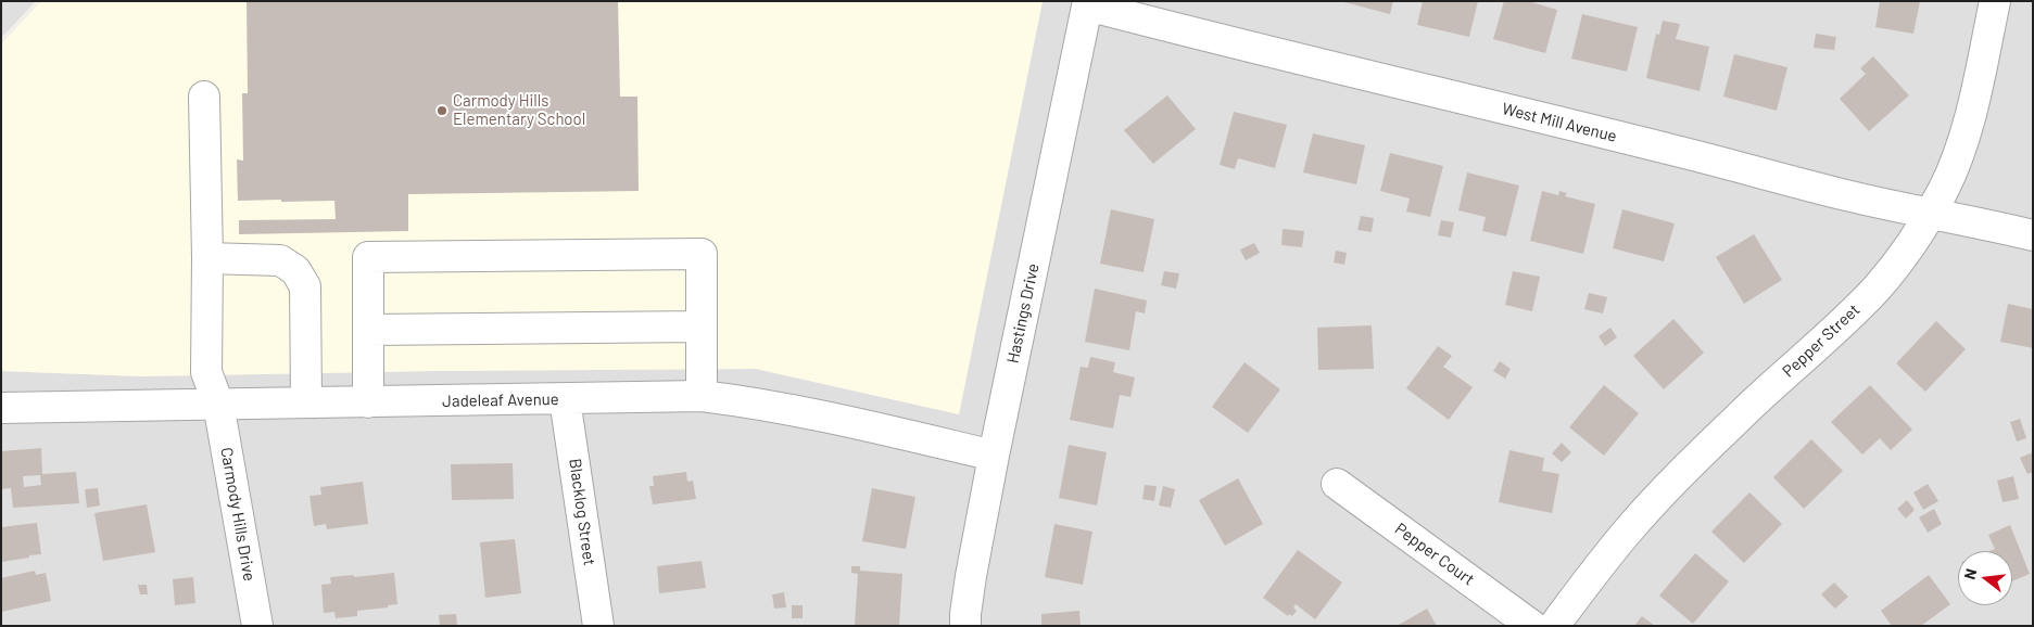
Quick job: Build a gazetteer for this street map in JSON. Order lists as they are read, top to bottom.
{
  "streets": {
    "street": [
      "West Mill Avenue",
      "Hastings Drive",
      "Pepper Street",
      "Jadeleaf Avenue",
      "Blacklog Street",
      "Carmody Hills Drive",
      "Pepper Court"
    ]
  },
  "crossings": [
    ["West Mill Avenue", "Hastings Drive"],
    ["West Mill Avenue", "Pepper Street"],
    ["Hastings Drive", "Jadeleaf Avenue"],
    ["Jadeleaf Avenue", "Blacklog Street"],
    ["Jadeleaf Avenue", "Carmody Hills Drive"]
  ],
  "places": ["Carmody Hills Elementary School"],
  "north": "left"
}
